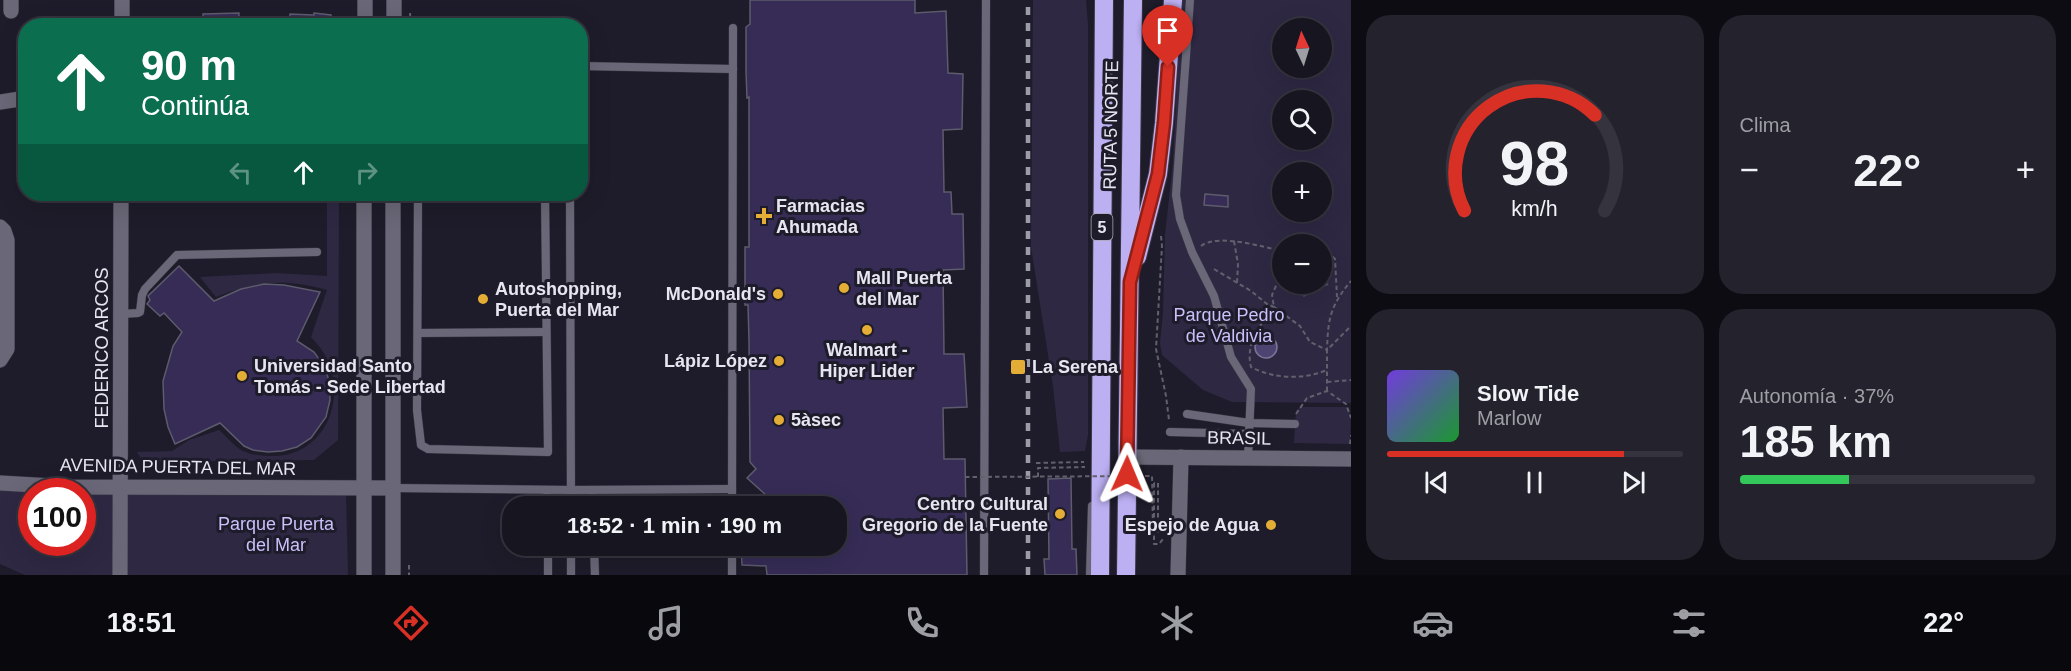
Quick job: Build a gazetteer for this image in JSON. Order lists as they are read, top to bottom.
{
  "streets": {
    "highway": ["RUTA 5 NORTE", "5"],
    "street": ["FEDERICO ARCOS", "BRASIL", "AVENIDA PUERTA DEL MAR"]
  },
  "crossings": [
    ["RUTA 5 NORTE", "BRASIL"],
    ["FEDERICO ARCOS", "AVENIDA PUERTA DEL MAR"]
  ],
  "parks": ["Parque Pedro de Valdivia", "Parque Puerta del Mar"],
  "places": {
    "health": ["Farmacias Ahumada"],
    "other": [
      "Mall Puerta del Mar",
      "McDonald's",
      "Autoshopping, Puerta del Mar",
      "Walmart - Hiper Lider",
      "Lápiz López",
      "Universidad Santo Tomás - Sede Libertad",
      "5àsec",
      "Centro Cultural Gregorio de la Fuente",
      "Espejo de Agua"
    ],
    "transit": ["La Serena"]
  },
  "north": "top",
  "page": {
    "tile": [
      "Clima",
      ["Autonomía · 37%", "185 km"]
    ],
    "map_buttons": ["+", "−"],
    "turn": ["90 m", "Continúa"],
    "heat": ["−", "22°", "+"],
    "song": ["Slow Tide", "Marlow"],
    "limit": "100",
    "trip": "18:52 · 1 min · 190 m",
    "tabs": ["18:51", "22°"],
    "gauge": ["98", "km/h"]
  }
}
